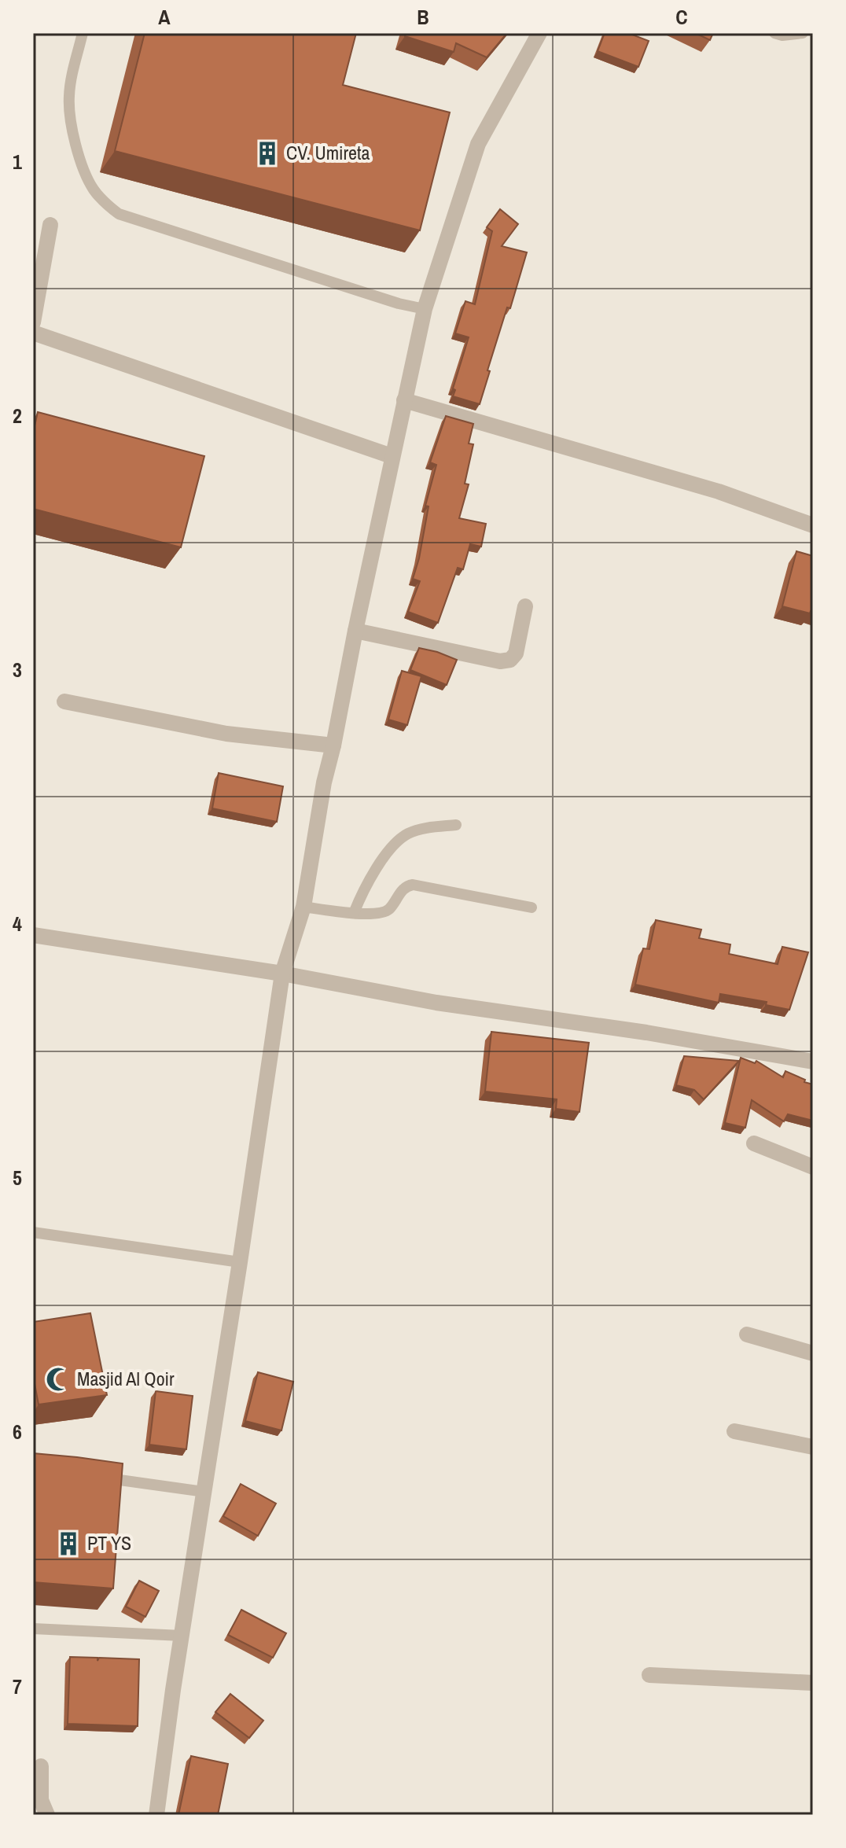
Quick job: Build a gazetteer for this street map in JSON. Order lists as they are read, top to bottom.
{
  "places": {
    "building": ["CV. Umireta", "PT YS"],
    "mosque": ["Masjid Al Qoir"]
  },
  "grid": {
    "columns": ["A", "B", "C"],
    "rows": [
      "1",
      "2",
      "3",
      "4",
      "5",
      "6",
      "7"
    ]
  }
}
